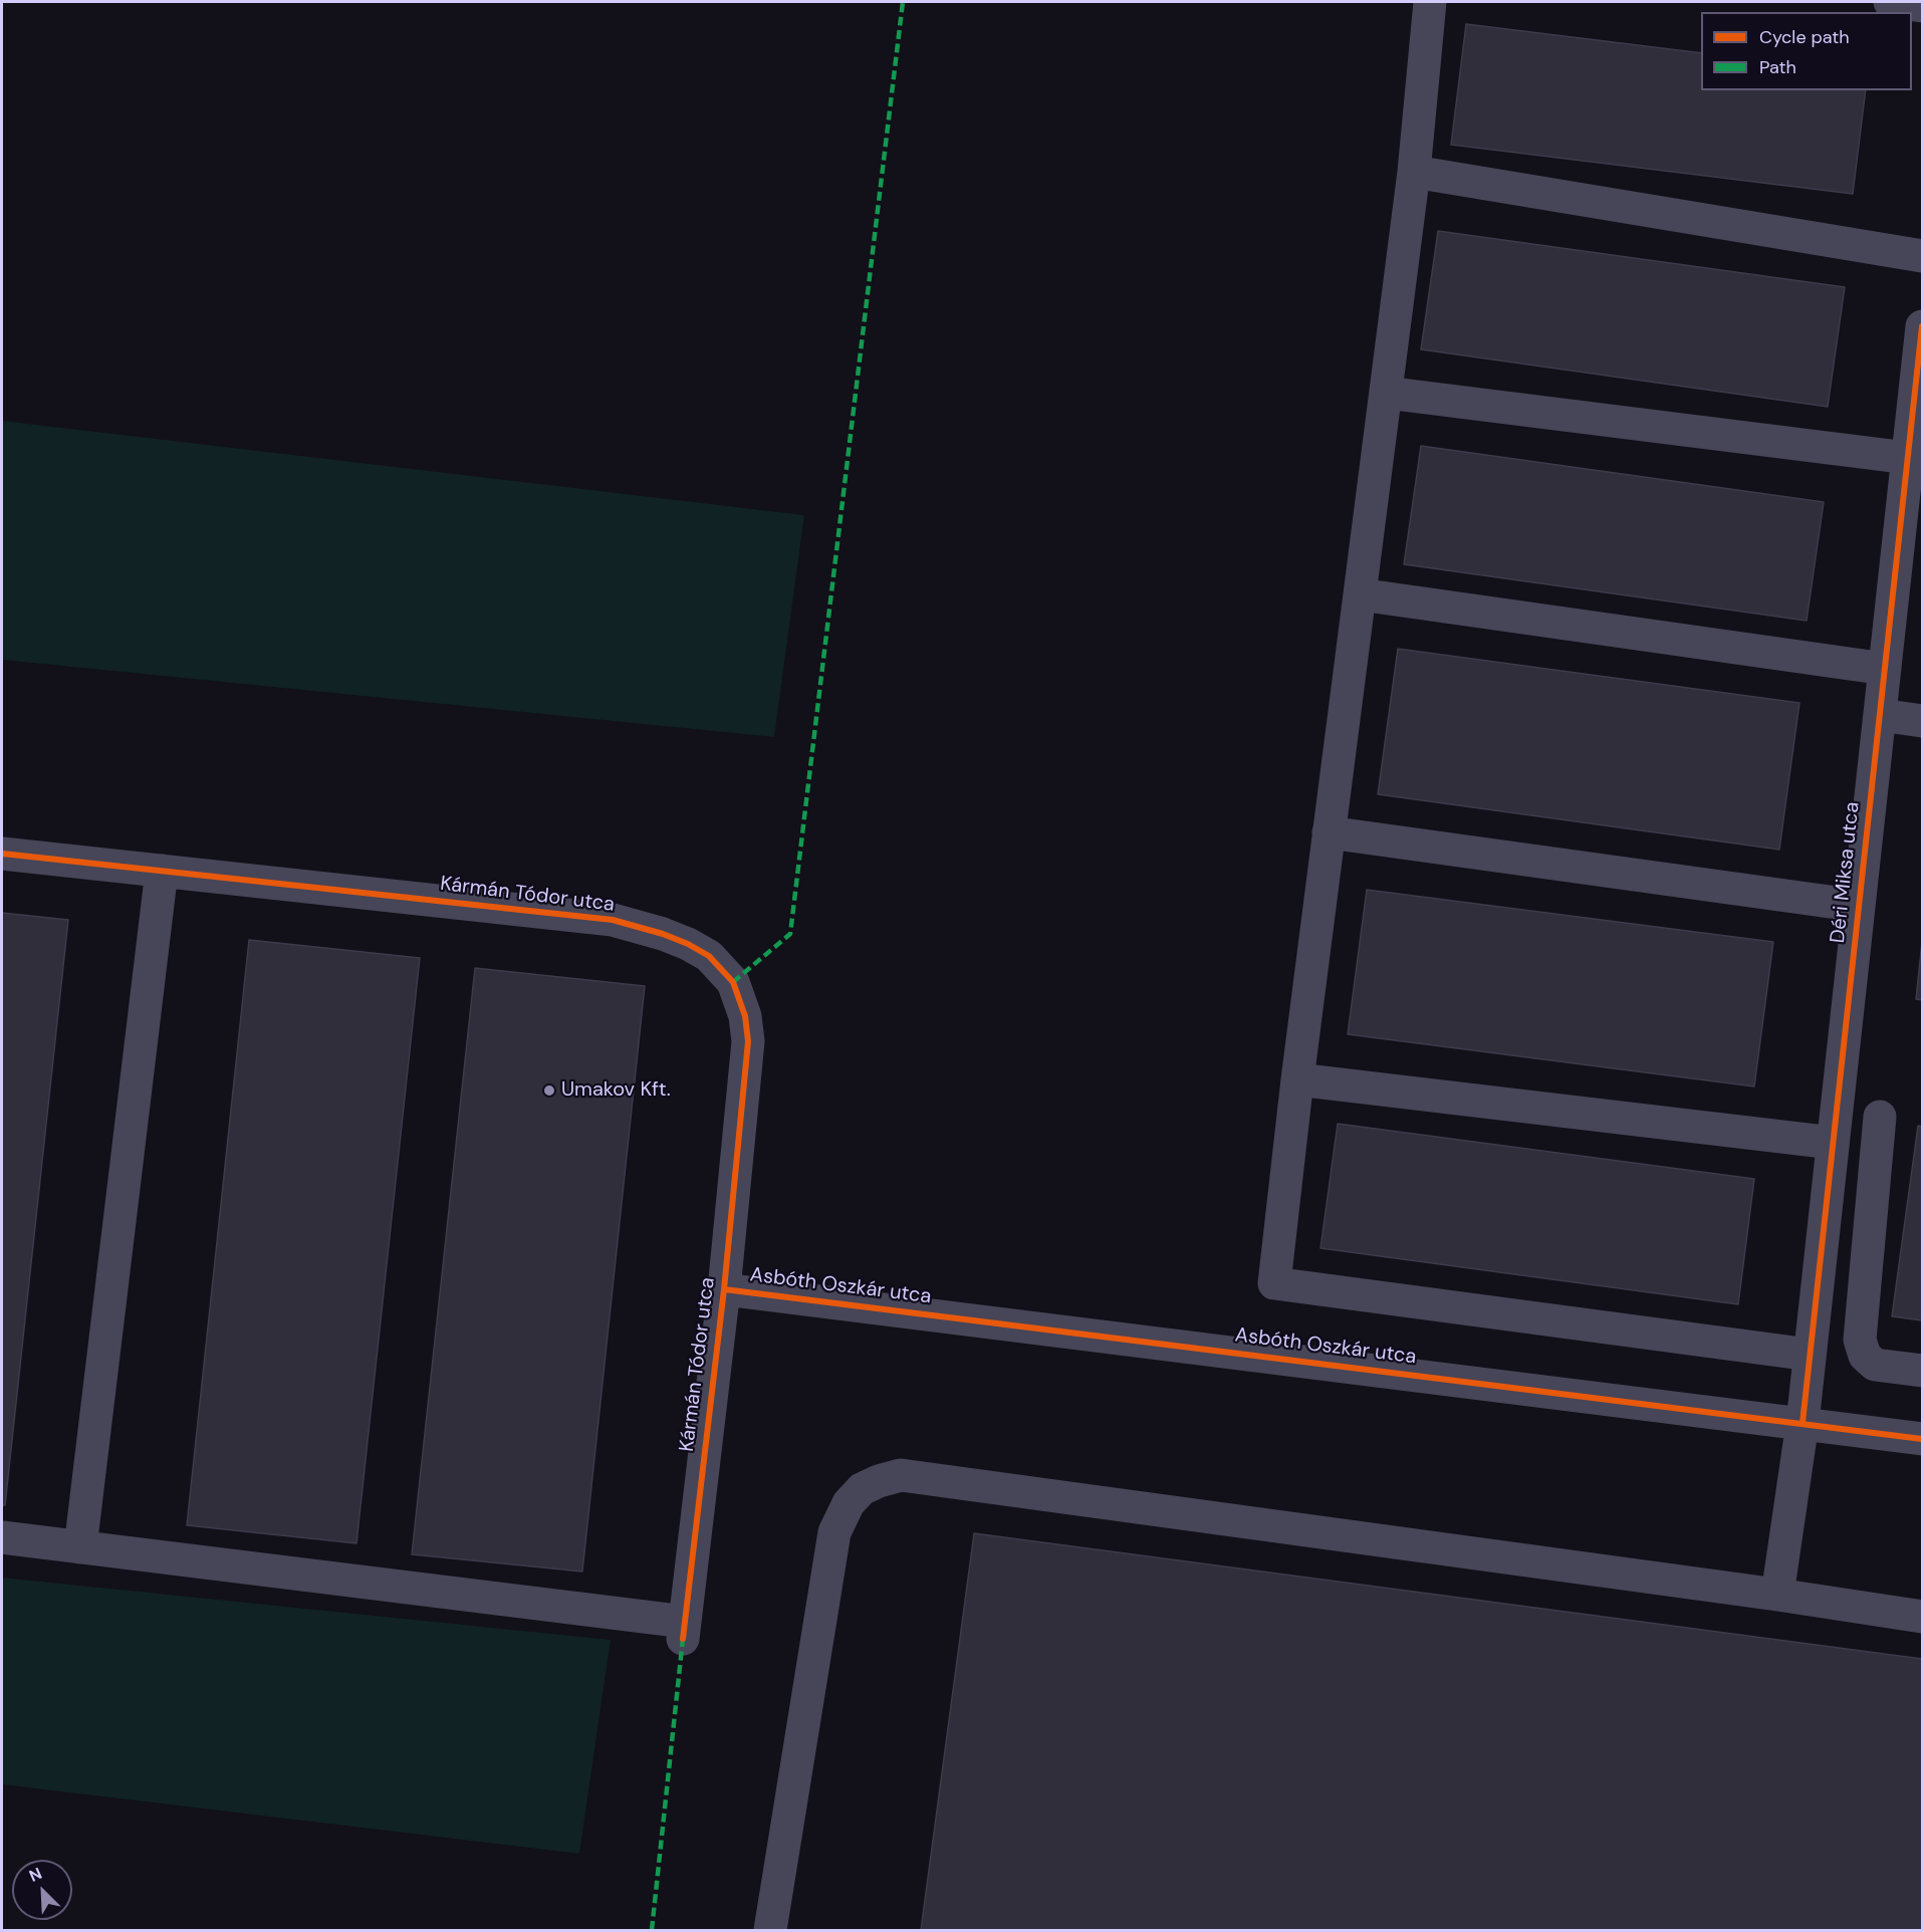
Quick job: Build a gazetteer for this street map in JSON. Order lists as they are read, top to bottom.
{
  "streets": {
    "street": ["Déri Miksa utca", "Kármán Tódor utca", "Asbóth Oszkár utca"]
  },
  "crossings": [
    ["Déri Miksa utca", "Asbóth Oszkár utca"],
    ["Kármán Tódor utca", "Asbóth Oszkár utca"]
  ],
  "places": ["Umakov Kft."],
  "legend": ["Cycle path", "Path"],
  "north": "top left"
}
